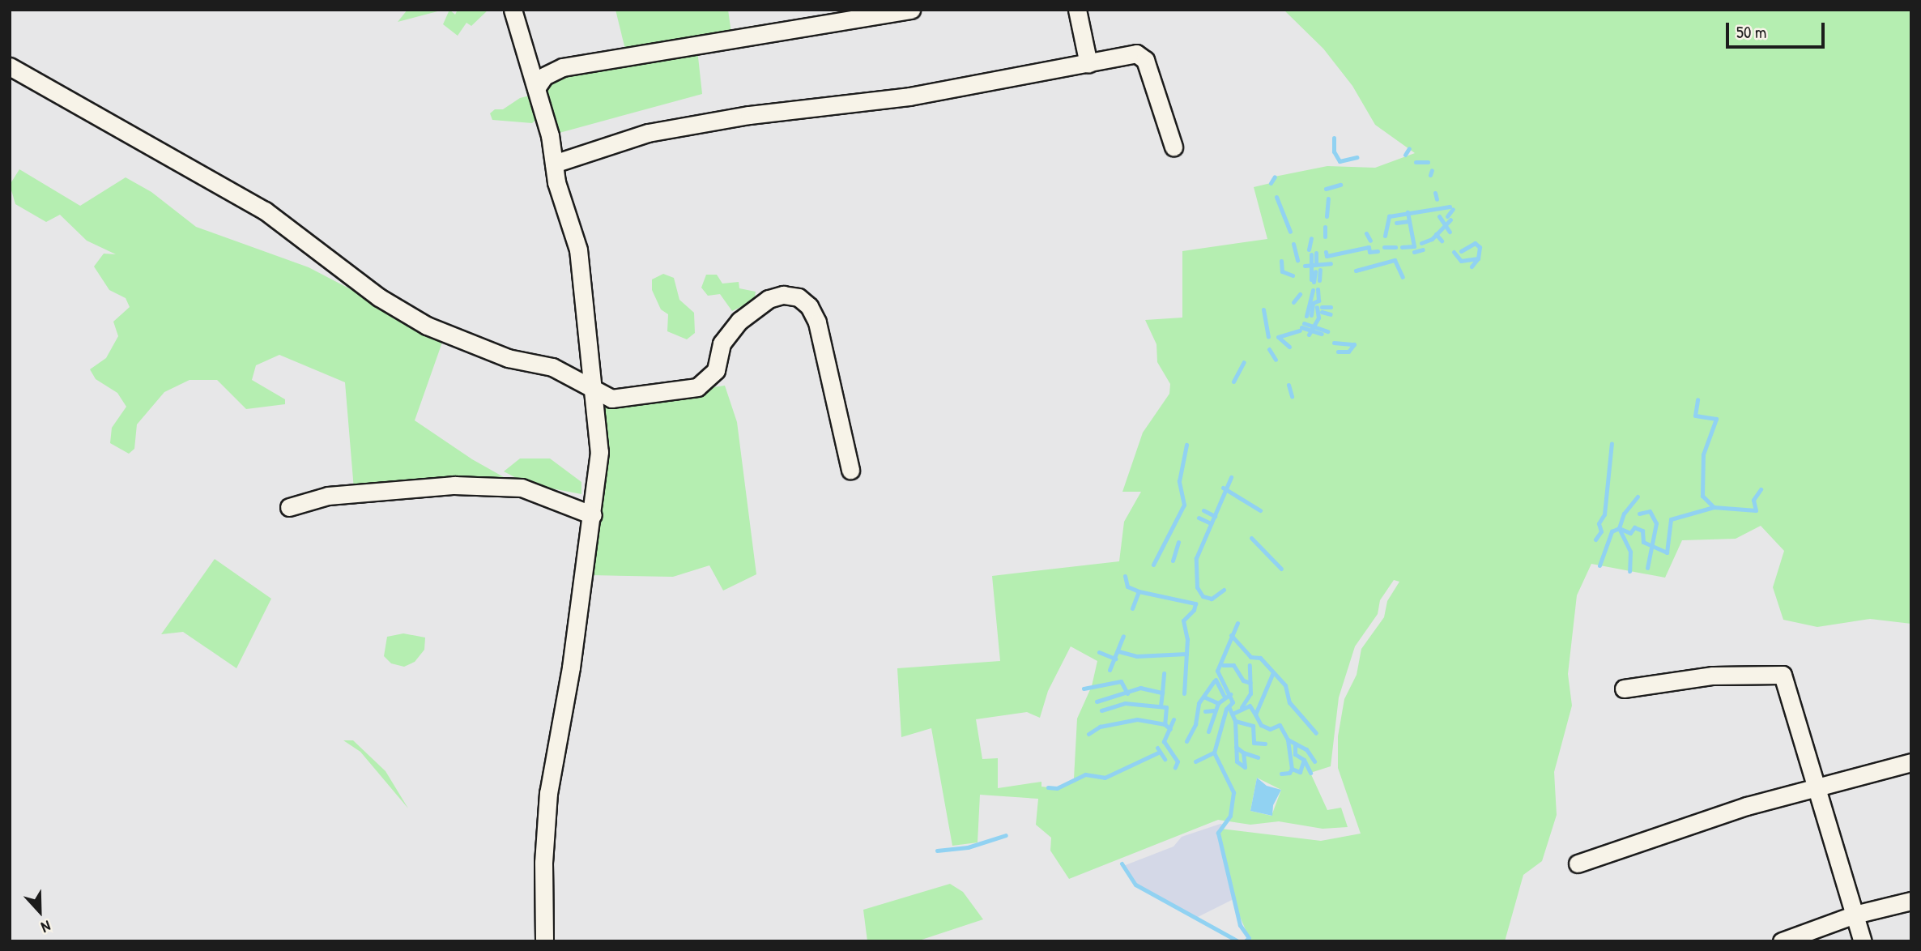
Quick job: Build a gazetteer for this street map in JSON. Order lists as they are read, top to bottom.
{
  "scale_bar": "50 m",
  "north": "bottom"
}
